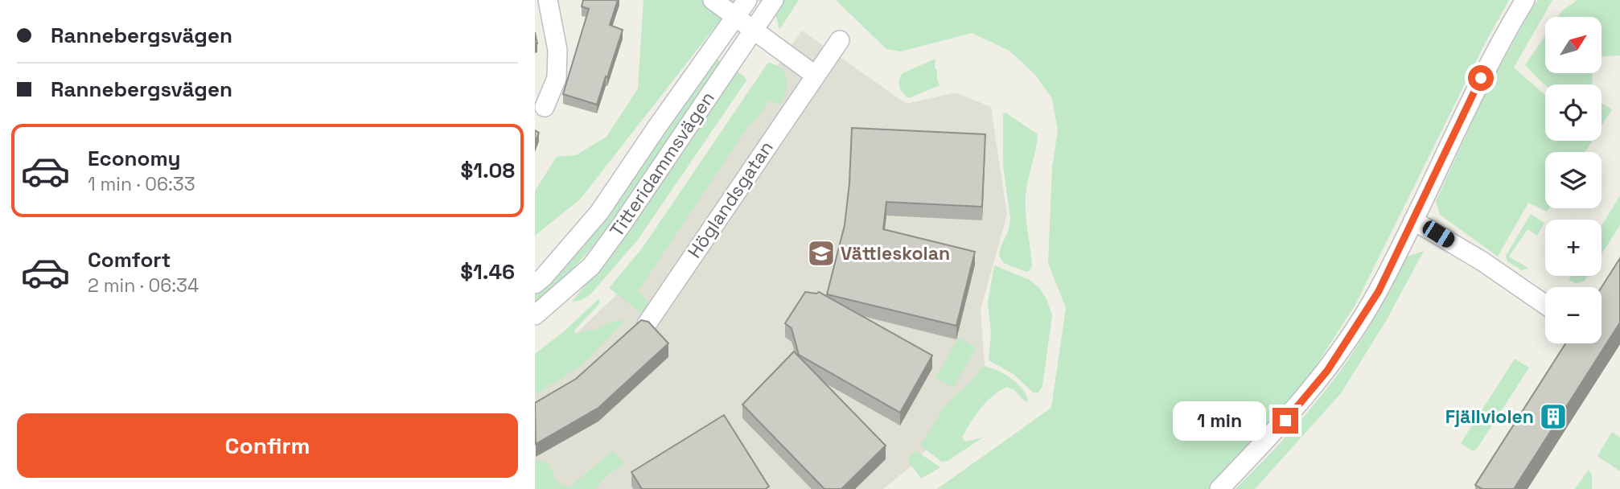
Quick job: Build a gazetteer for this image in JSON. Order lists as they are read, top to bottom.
{
  "streets": {
    "street": ["Titteridammsvägen", "Höglandsgatan"]
  },
  "places": {
    "school or university": ["Vättleskolan"],
    "building": ["Fjällviolen"]
  },
  "north": "top right",
  "page": {
    "banner": ["Rannebergsvägen", "Rannebergsvägen"],
    "map_buttons": ["+", "−"],
    "list": [
      {
        "name": "Economy",
        "note": "1 min · 06:33",
        "value": "$1.08"
      },
      {
        "name": "Comfort",
        "note": "2 min · 06:34",
        "value": "$1.46"
      }
    ],
    "bubble": "1 min",
    "buttons": "Confirm"
  }
}
